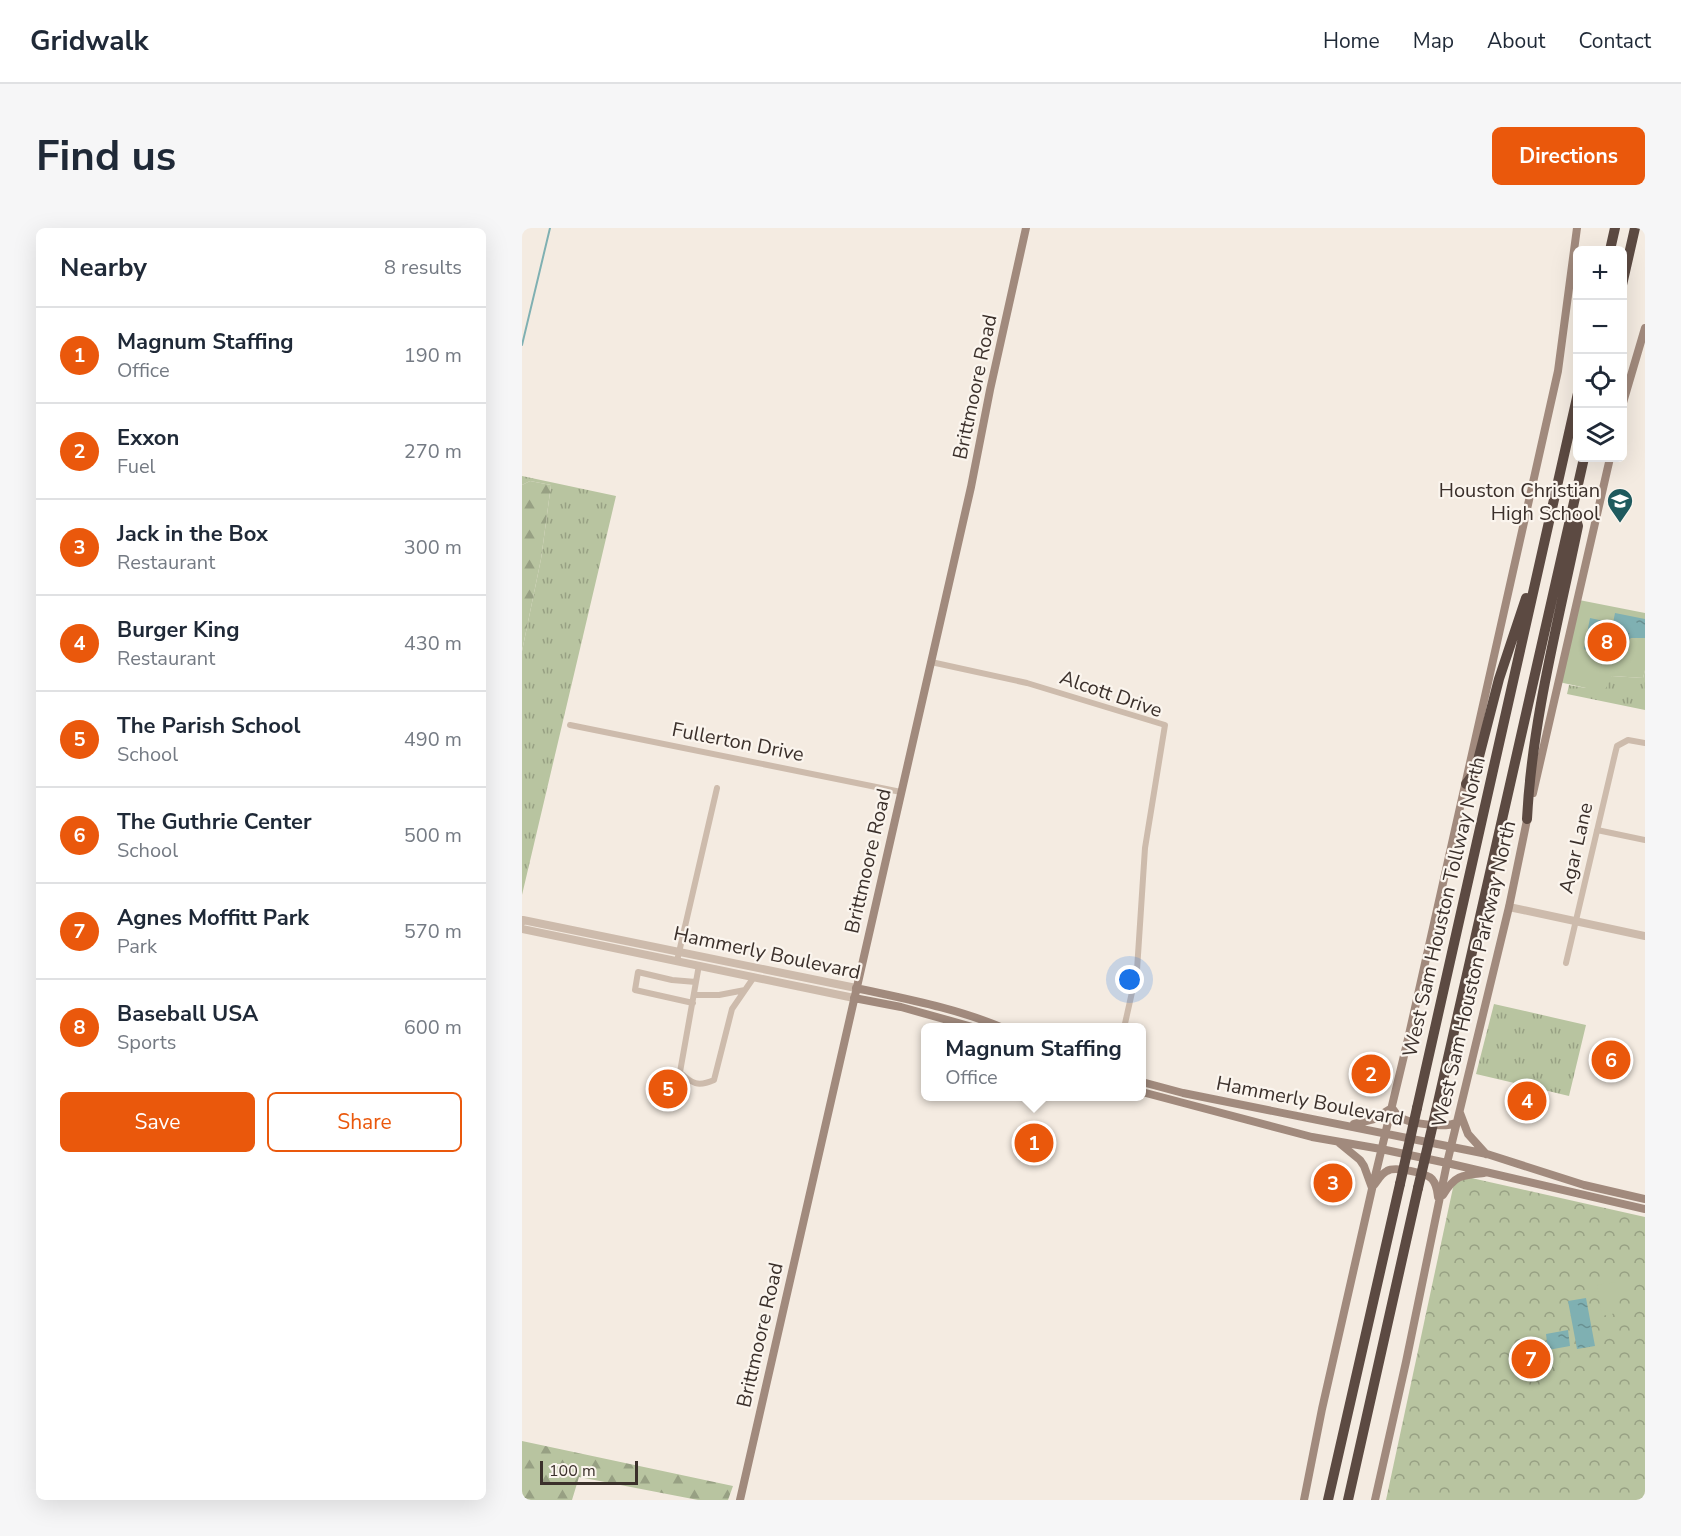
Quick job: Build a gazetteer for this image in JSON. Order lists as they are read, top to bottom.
{
  "streets": {
    "highway": ["West Sam Houston Tollway North"],
    "main road": ["Brittmoore Road", "Hammerly Boulevard", "West Sam Houston Parkway North"],
    "street": ["Alcott Drive", "Fullerton Drive", "Agar Lane"]
  },
  "crossings": [
    ["Brittmoore Road", "Alcott Drive"],
    ["Brittmoore Road", "Fullerton Drive"],
    ["Brittmoore Road", "Hammerly Boulevard"],
    ["Hammerly Boulevard", "West Sam Houston Parkway North"]
  ],
  "places": {
    "school or university": ["Houston Christian High School"]
  },
  "scale_bar": "100 m",
  "page": {
    "header": "Gridwalk",
    "nav": [
      "Home",
      "Map",
      "About",
      "Contact"
    ],
    "buttons": [
      "Directions",
      ["Save", "Share"]
    ],
    "title": "Find us",
    "heading": ["Nearby", "8 results"],
    "map_buttons": ["+", "−"],
    "list": [
      {
        "mark": "1",
        "name": "Magnum Staffing",
        "note": "Office",
        "value": "190 m"
      },
      {
        "mark": "2",
        "name": "Exxon",
        "note": "Fuel",
        "value": "270 m"
      },
      {
        "mark": "3",
        "name": "Jack in the Box",
        "note": "Restaurant",
        "value": "300 m"
      },
      {
        "mark": "4",
        "name": "Burger King",
        "note": "Restaurant",
        "value": "430 m"
      },
      {
        "mark": "5",
        "name": "The Parish School",
        "note": "School",
        "value": "490 m"
      },
      {
        "mark": "6",
        "name": "The Guthrie Center",
        "note": "School",
        "value": "500 m"
      },
      {
        "mark": "7",
        "name": "Agnes Moffitt Park",
        "note": "Park",
        "value": "570 m"
      },
      {
        "mark": "8",
        "name": "Baseball USA",
        "note": "Sports",
        "value": "600 m"
      }
    ],
    "pins": [
      "8",
      "6",
      "2",
      "5",
      "4",
      "1",
      "3",
      "7"
    ],
    "popup": ["Magnum Staffing", "Office"],
    "scale": "100 m"
  }
}
